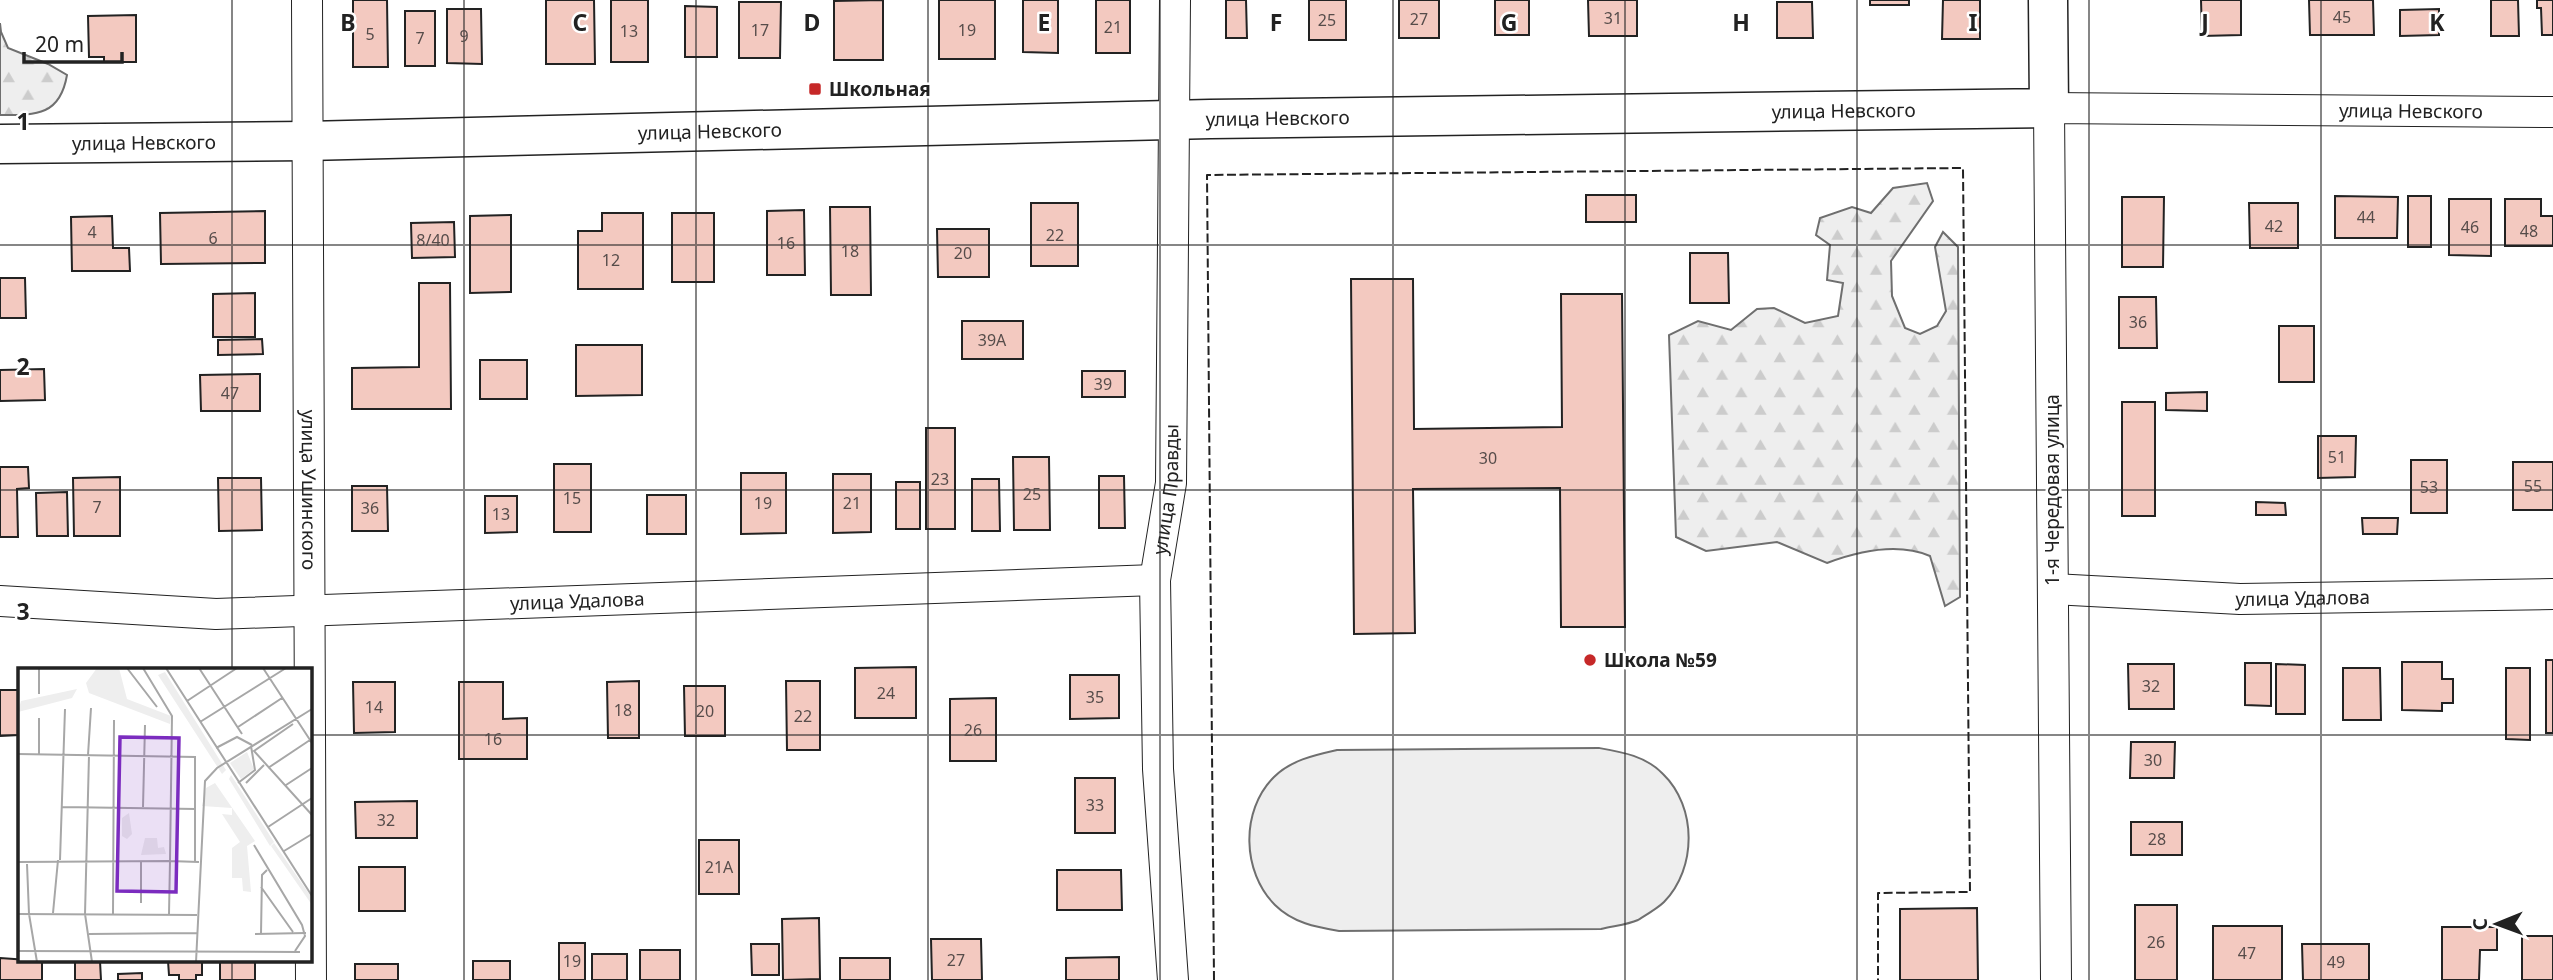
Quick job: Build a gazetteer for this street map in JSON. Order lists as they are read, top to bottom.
{
  "streets": {
    "main road": ["улица Невского", "1-я Чередовая улица"],
    "street": ["улица Ушинского", "улица Правды", "улица Удалова"]
  },
  "crossings": [
    ["улица Невского", "улица Ушинского"],
    ["улица Невского", "улица Правды"],
    ["улица Невского", "1-я Чередовая улица"],
    ["улица Ушинского", "улица Удалова"],
    ["улица Правды", "улица Удалова"],
    ["1-я Чередовая улица", "улица Удалова"]
  ],
  "places": {
    "transit": ["Школьная"],
    "other": ["Школа №59"]
  },
  "house_numbers": [
    "45",
    "31",
    "27",
    "25",
    "21",
    "17",
    "19",
    "13",
    "5",
    "9",
    "7",
    "44",
    "42",
    "46",
    "48",
    "4",
    "22",
    "6",
    "8/40",
    "16",
    "18",
    "20",
    "12",
    "36",
    "39А",
    "39",
    "47",
    "51",
    "30",
    "23",
    "55",
    "53",
    "25",
    "15",
    "19",
    "21",
    "7",
    "36",
    "13",
    "32",
    "24",
    "35",
    "14",
    "18",
    "20",
    "22",
    "26",
    "16",
    "30",
    "33",
    "32",
    "28",
    "21А",
    "26",
    "47",
    "27",
    "19",
    "49"
  ],
  "scale_bar": "20 m",
  "north": "left",
  "grid": {
    "columns": [
      "B",
      "C",
      "D",
      "E",
      "F",
      "G",
      "H",
      "I",
      "J",
      "K"
    ],
    "rows": ["1", "2", "3"]
  }
}
